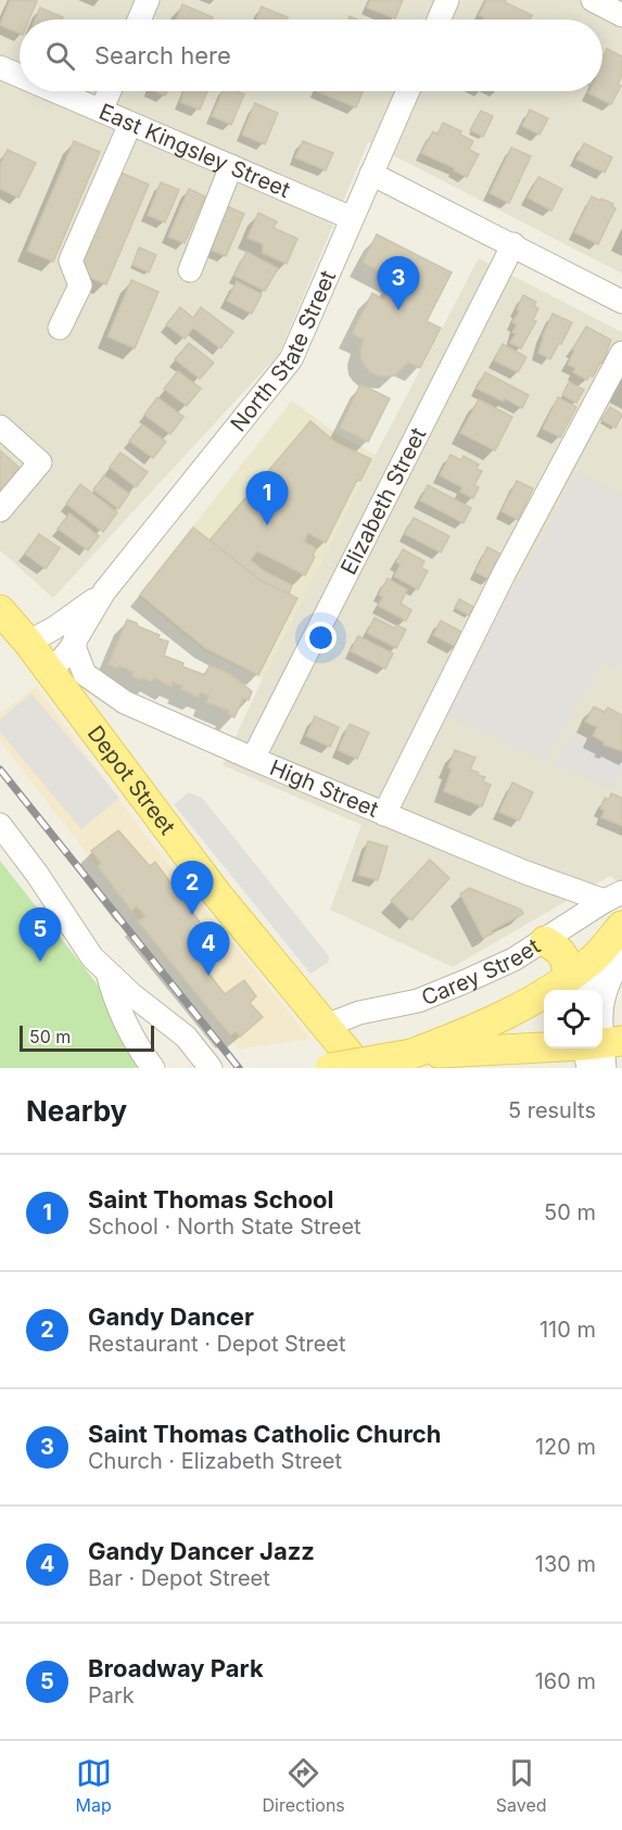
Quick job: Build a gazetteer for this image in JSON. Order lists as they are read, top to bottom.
{
  "streets": {
    "main road": ["Depot Street"],
    "street": [
      "East Kingsley Street",
      "North State Street",
      "Elizabeth Street",
      "High Street",
      "Carey Street"
    ]
  },
  "crossings": [
    ["East Kingsley Street", "North State Street"],
    ["Elizabeth Street", "High Street"],
    ["Depot Street", "Carey Street"],
    ["High Street", "Carey Street"]
  ],
  "scale_bar": "50 m",
  "page": {
    "search": "Search here",
    "pins": [
      "3",
      "1",
      "2",
      "5",
      "4"
    ],
    "scale": "50 m",
    "heading": ["Nearby", "5 results"],
    "list": [
      {
        "mark": "1",
        "name": "Saint Thomas School",
        "note": "School · North State Street",
        "value": "50 m"
      },
      {
        "mark": "2",
        "name": "Gandy Dancer",
        "note": "Restaurant · Depot Street",
        "value": "110 m"
      },
      {
        "mark": "3",
        "name": "Saint Thomas Catholic Church",
        "note": "Church · Elizabeth Street",
        "value": "120 m"
      },
      {
        "mark": "4",
        "name": "Gandy Dancer Jazz",
        "note": "Bar · Depot Street",
        "value": "130 m"
      },
      {
        "mark": "5",
        "name": "Broadway Park",
        "note": "Park",
        "value": "160 m"
      }
    ],
    "nav": ["Map", "Directions", "Saved"]
  }
}
